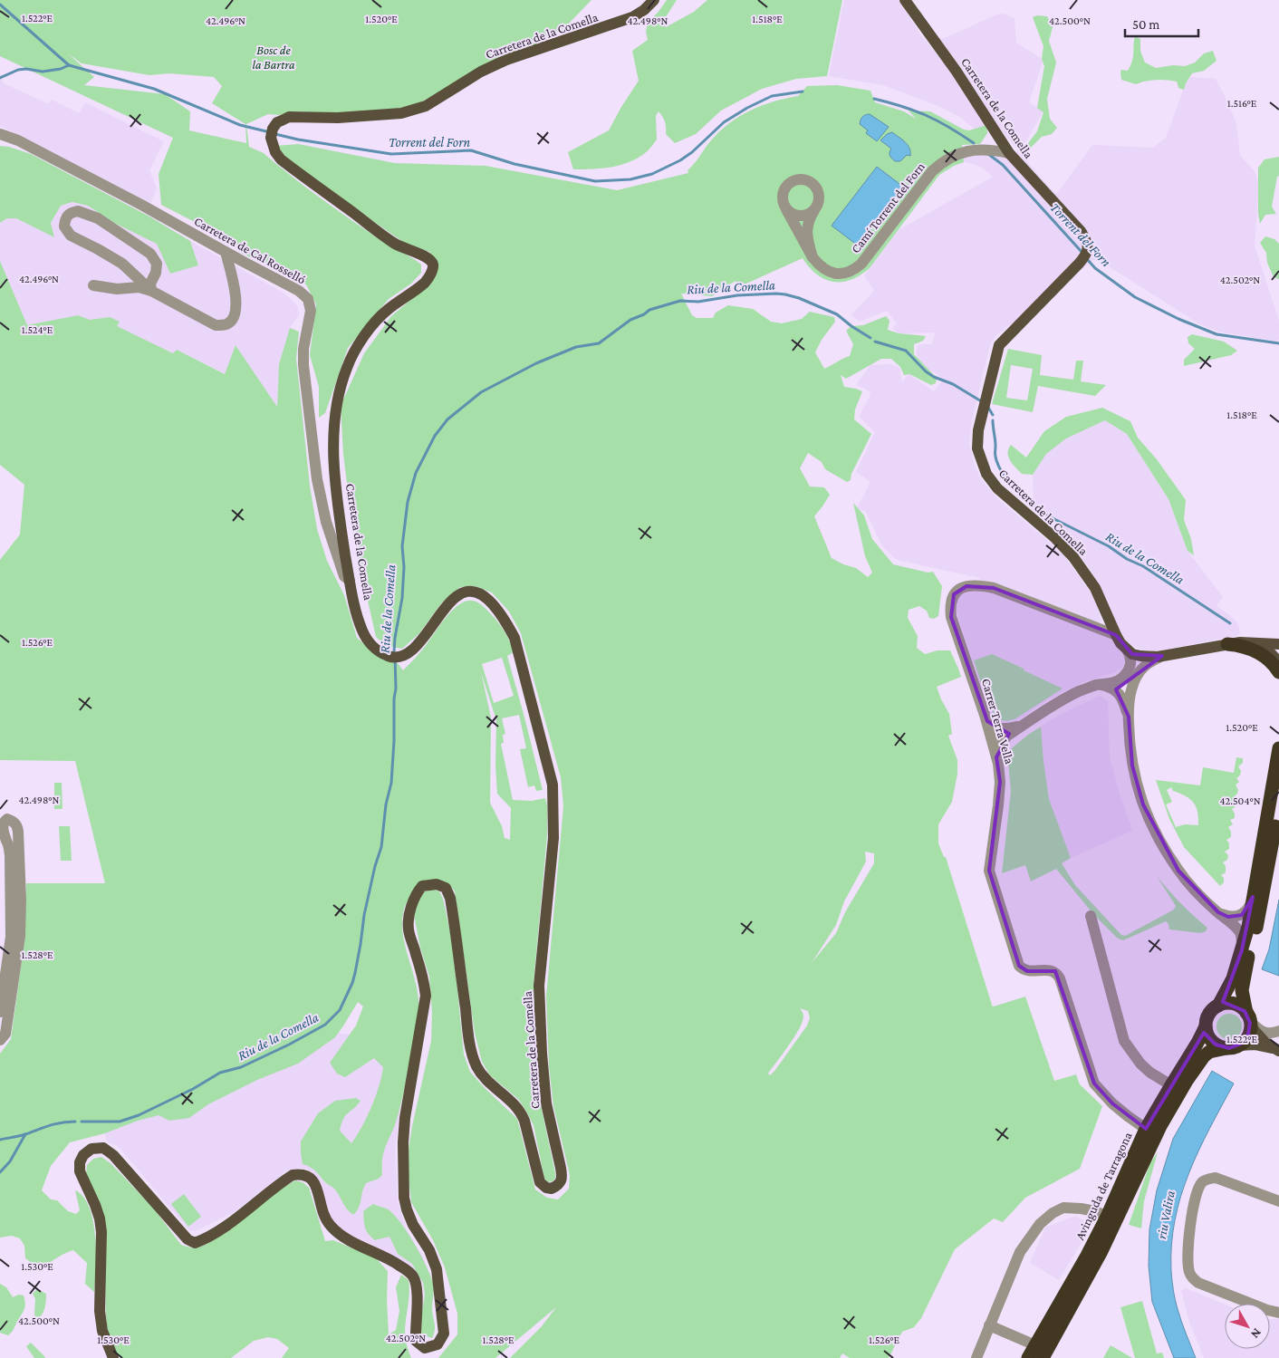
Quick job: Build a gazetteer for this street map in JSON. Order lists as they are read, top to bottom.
{
  "streets": {
    "highway": ["Avinguda de Tarragona"],
    "main road": ["Carretera de la Comella"],
    "street": ["Camí Torrent del Forn", "Carretera de Cal Rosselló", "Carrer Terra Vella"]
  },
  "crossings": [
    ["Carretera de la Comella", "Camí Torrent del Forn"],
    ["Carretera de la Comella", "Carretera de Cal Rosselló"],
    ["Carretera de la Comella", "Carrer Terra Vella"],
    ["Carrer Terra Vella", "Avinguda de Tarragona"]
  ],
  "water": ["Torrent del Forn", "Riu de la Comella", "riu Valira"],
  "parks": ["Bosc de la Bartra"],
  "scale_bar": "50 m",
  "north": "bottom right",
  "coordinates": [
    "1.522°E",
    "1.520°E",
    "1.518°E",
    "42.496°N",
    "42.498°N",
    "42.500°N",
    "1.516°E",
    "42.502°N",
    "1.524°E",
    "1.526°E",
    "42.504°N",
    "1.528°E",
    "1.530°E"
  ]
}
